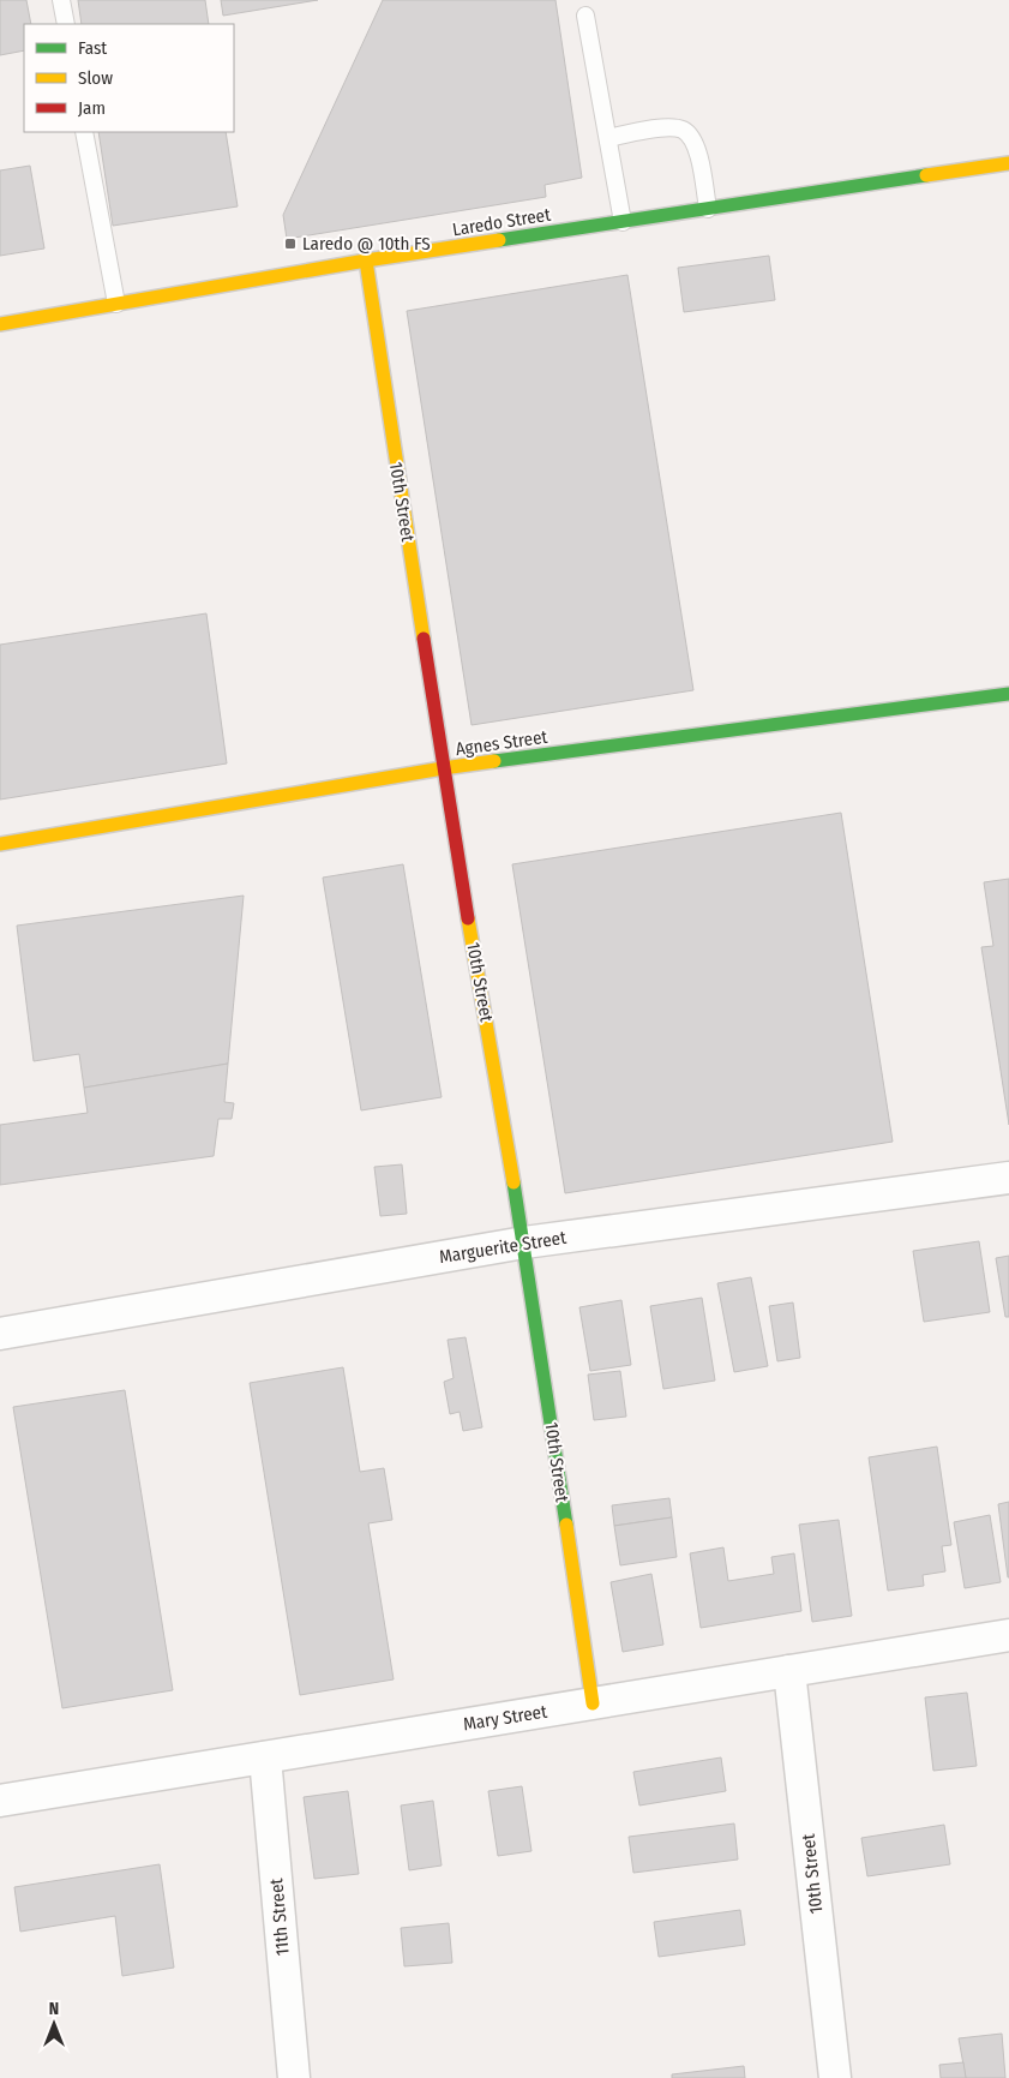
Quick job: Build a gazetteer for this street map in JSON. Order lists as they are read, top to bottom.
{
  "streets": {
    "main road": ["Laredo Street", "10th Street", "Agnes Street"],
    "street": ["Marguerite Street", "Mary Street", "11th Street"]
  },
  "crossings": [
    ["Laredo Street", "10th Street"],
    ["10th Street", "Agnes Street"],
    ["10th Street", "Marguerite Street"],
    ["10th Street", "Mary Street"],
    ["Mary Street", "11th Street"]
  ],
  "places": {
    "transit": ["Laredo @ 10th FS"]
  },
  "legend": ["Fast", "Slow", "Jam"],
  "north": "top"
}
